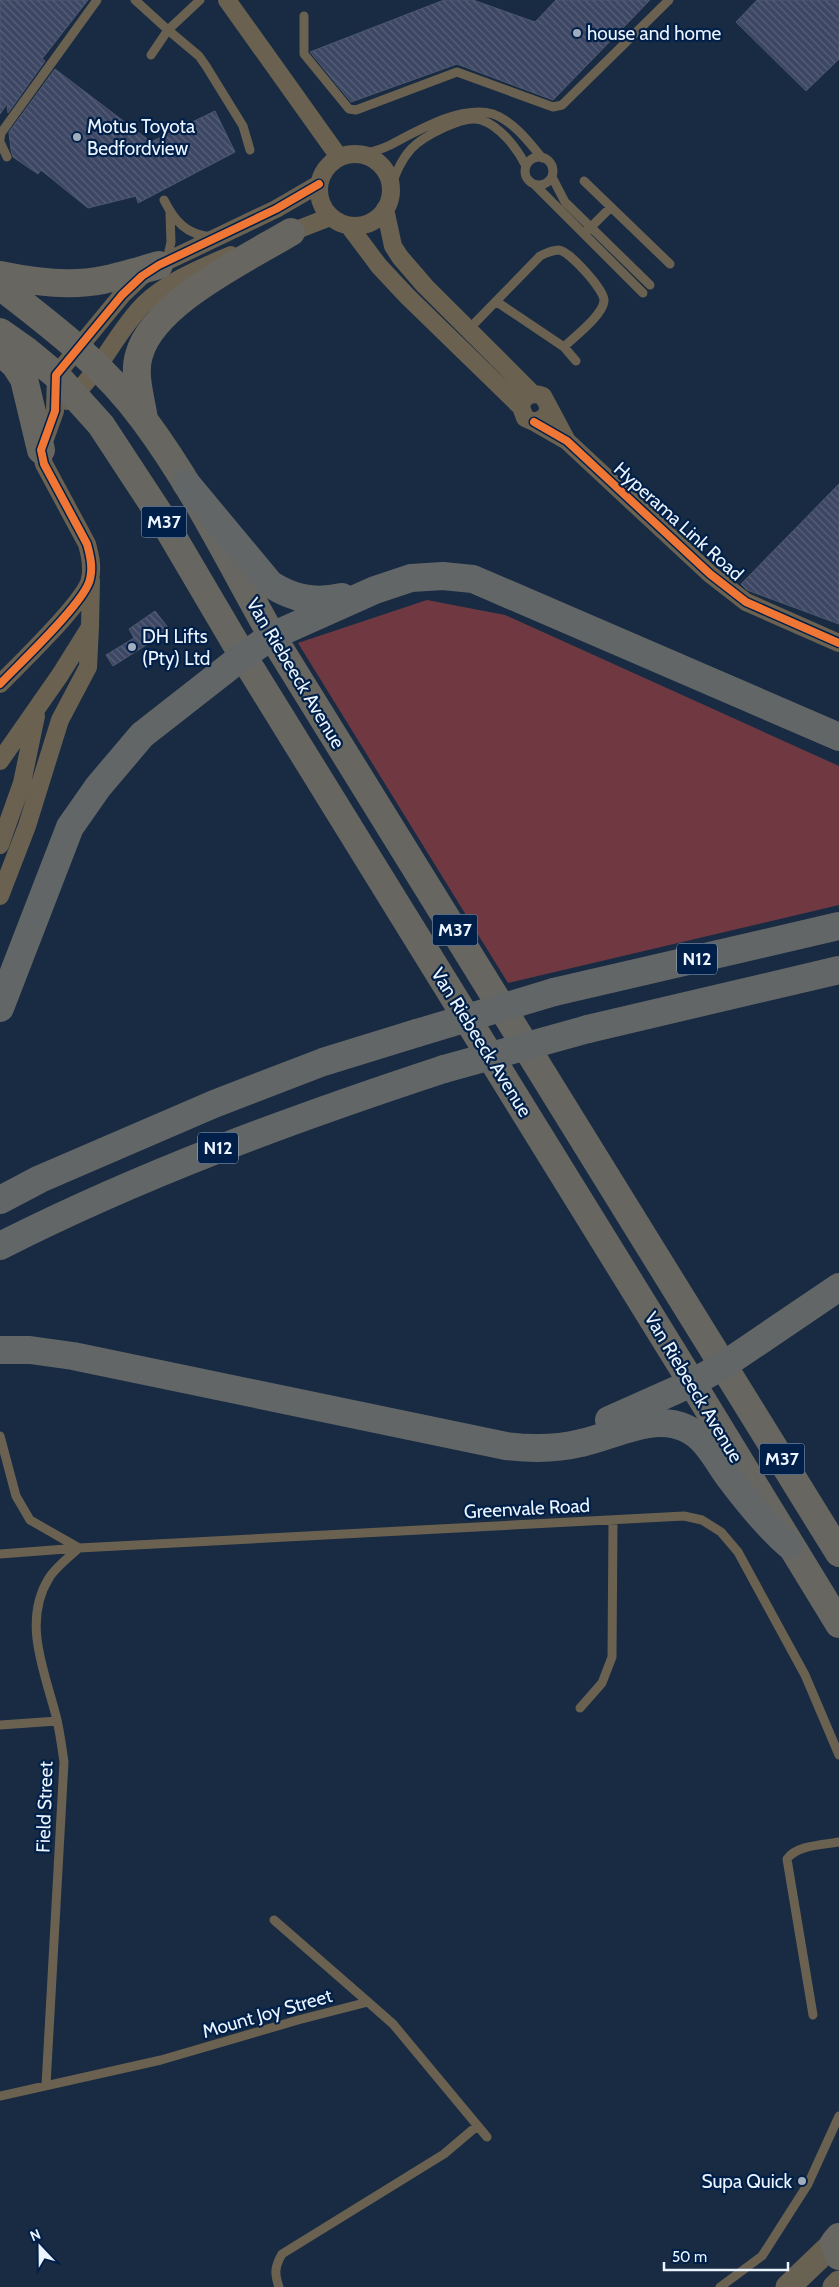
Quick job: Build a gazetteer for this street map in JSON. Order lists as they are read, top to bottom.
{
  "streets": {
    "highway": ["N12"],
    "main road": ["M37", "Van Riebeeck Avenue"],
    "street": ["Hyperama Link Road"],
    "lane": ["Greenvale Road", "Field Street", "Mount Joy Street"]
  },
  "crossings": [
    ["Greenvale Road", "Field Street"],
    ["Field Street", "Mount Joy Street"]
  ],
  "places": [
    "house and home",
    "Motus Toyota Bedfordview",
    "DH Lifts (Pty) Ltd",
    "Supa Quick"
  ],
  "scale_bar": "50 m",
  "north": "top"
}
